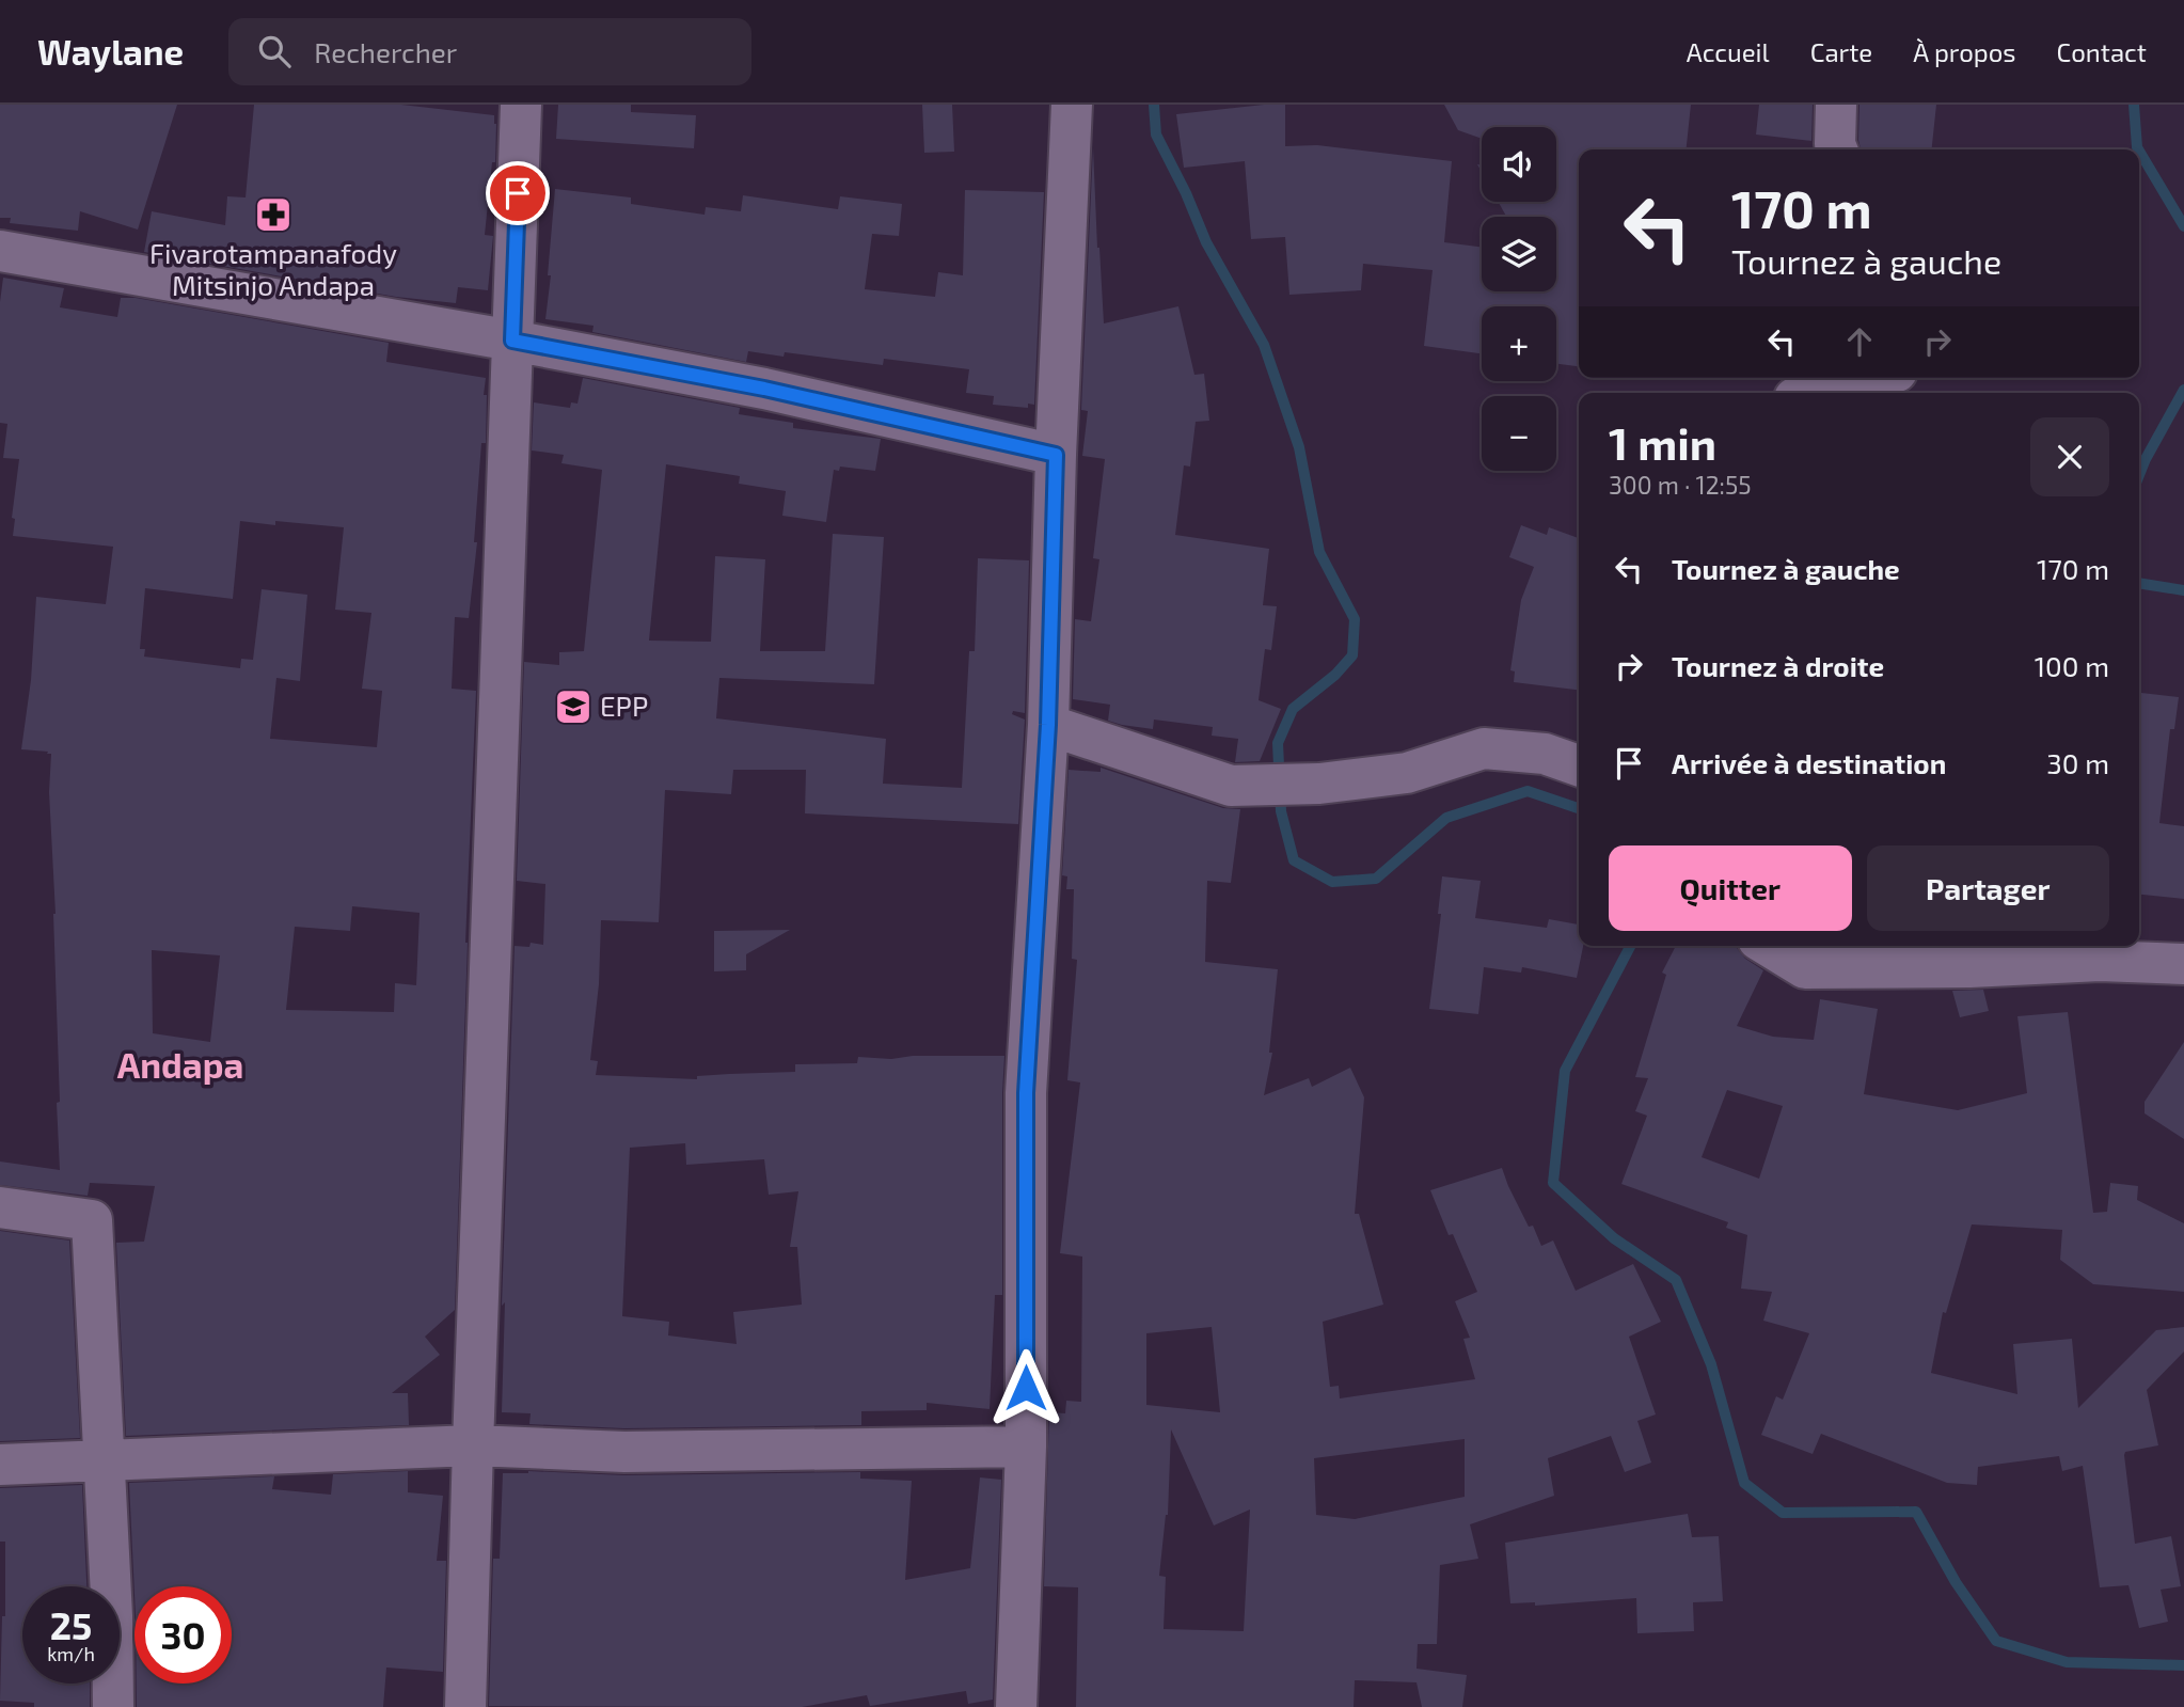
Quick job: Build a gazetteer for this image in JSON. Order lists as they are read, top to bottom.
{
  "districts": ["Andapa"],
  "places": {
    "pharmacy": ["Fivarotampanafody Mitsinjo Andapa"],
    "school or university": ["EPP"]
  },
  "page": {
    "header": "Waylane",
    "search": "Rechercher",
    "nav": [
      "Accueil",
      "Carte",
      "À propos",
      "Contact"
    ],
    "map_buttons": ["+", "−"],
    "turn": ["170 m", "Tournez à gauche"],
    "heading": ["1 min", "300 m · 12:55"],
    "list": [
      {
        "name": "Tournez à gauche",
        "value": "170 m"
      },
      {
        "name": "Tournez à droite",
        "value": "100 m"
      },
      {
        "name": "Arrivée à destination",
        "value": "30 m"
      }
    ],
    "buttons": ["Quitter", "Partager"],
    "speed": "25 km/h",
    "limit": "30"
  }
}
